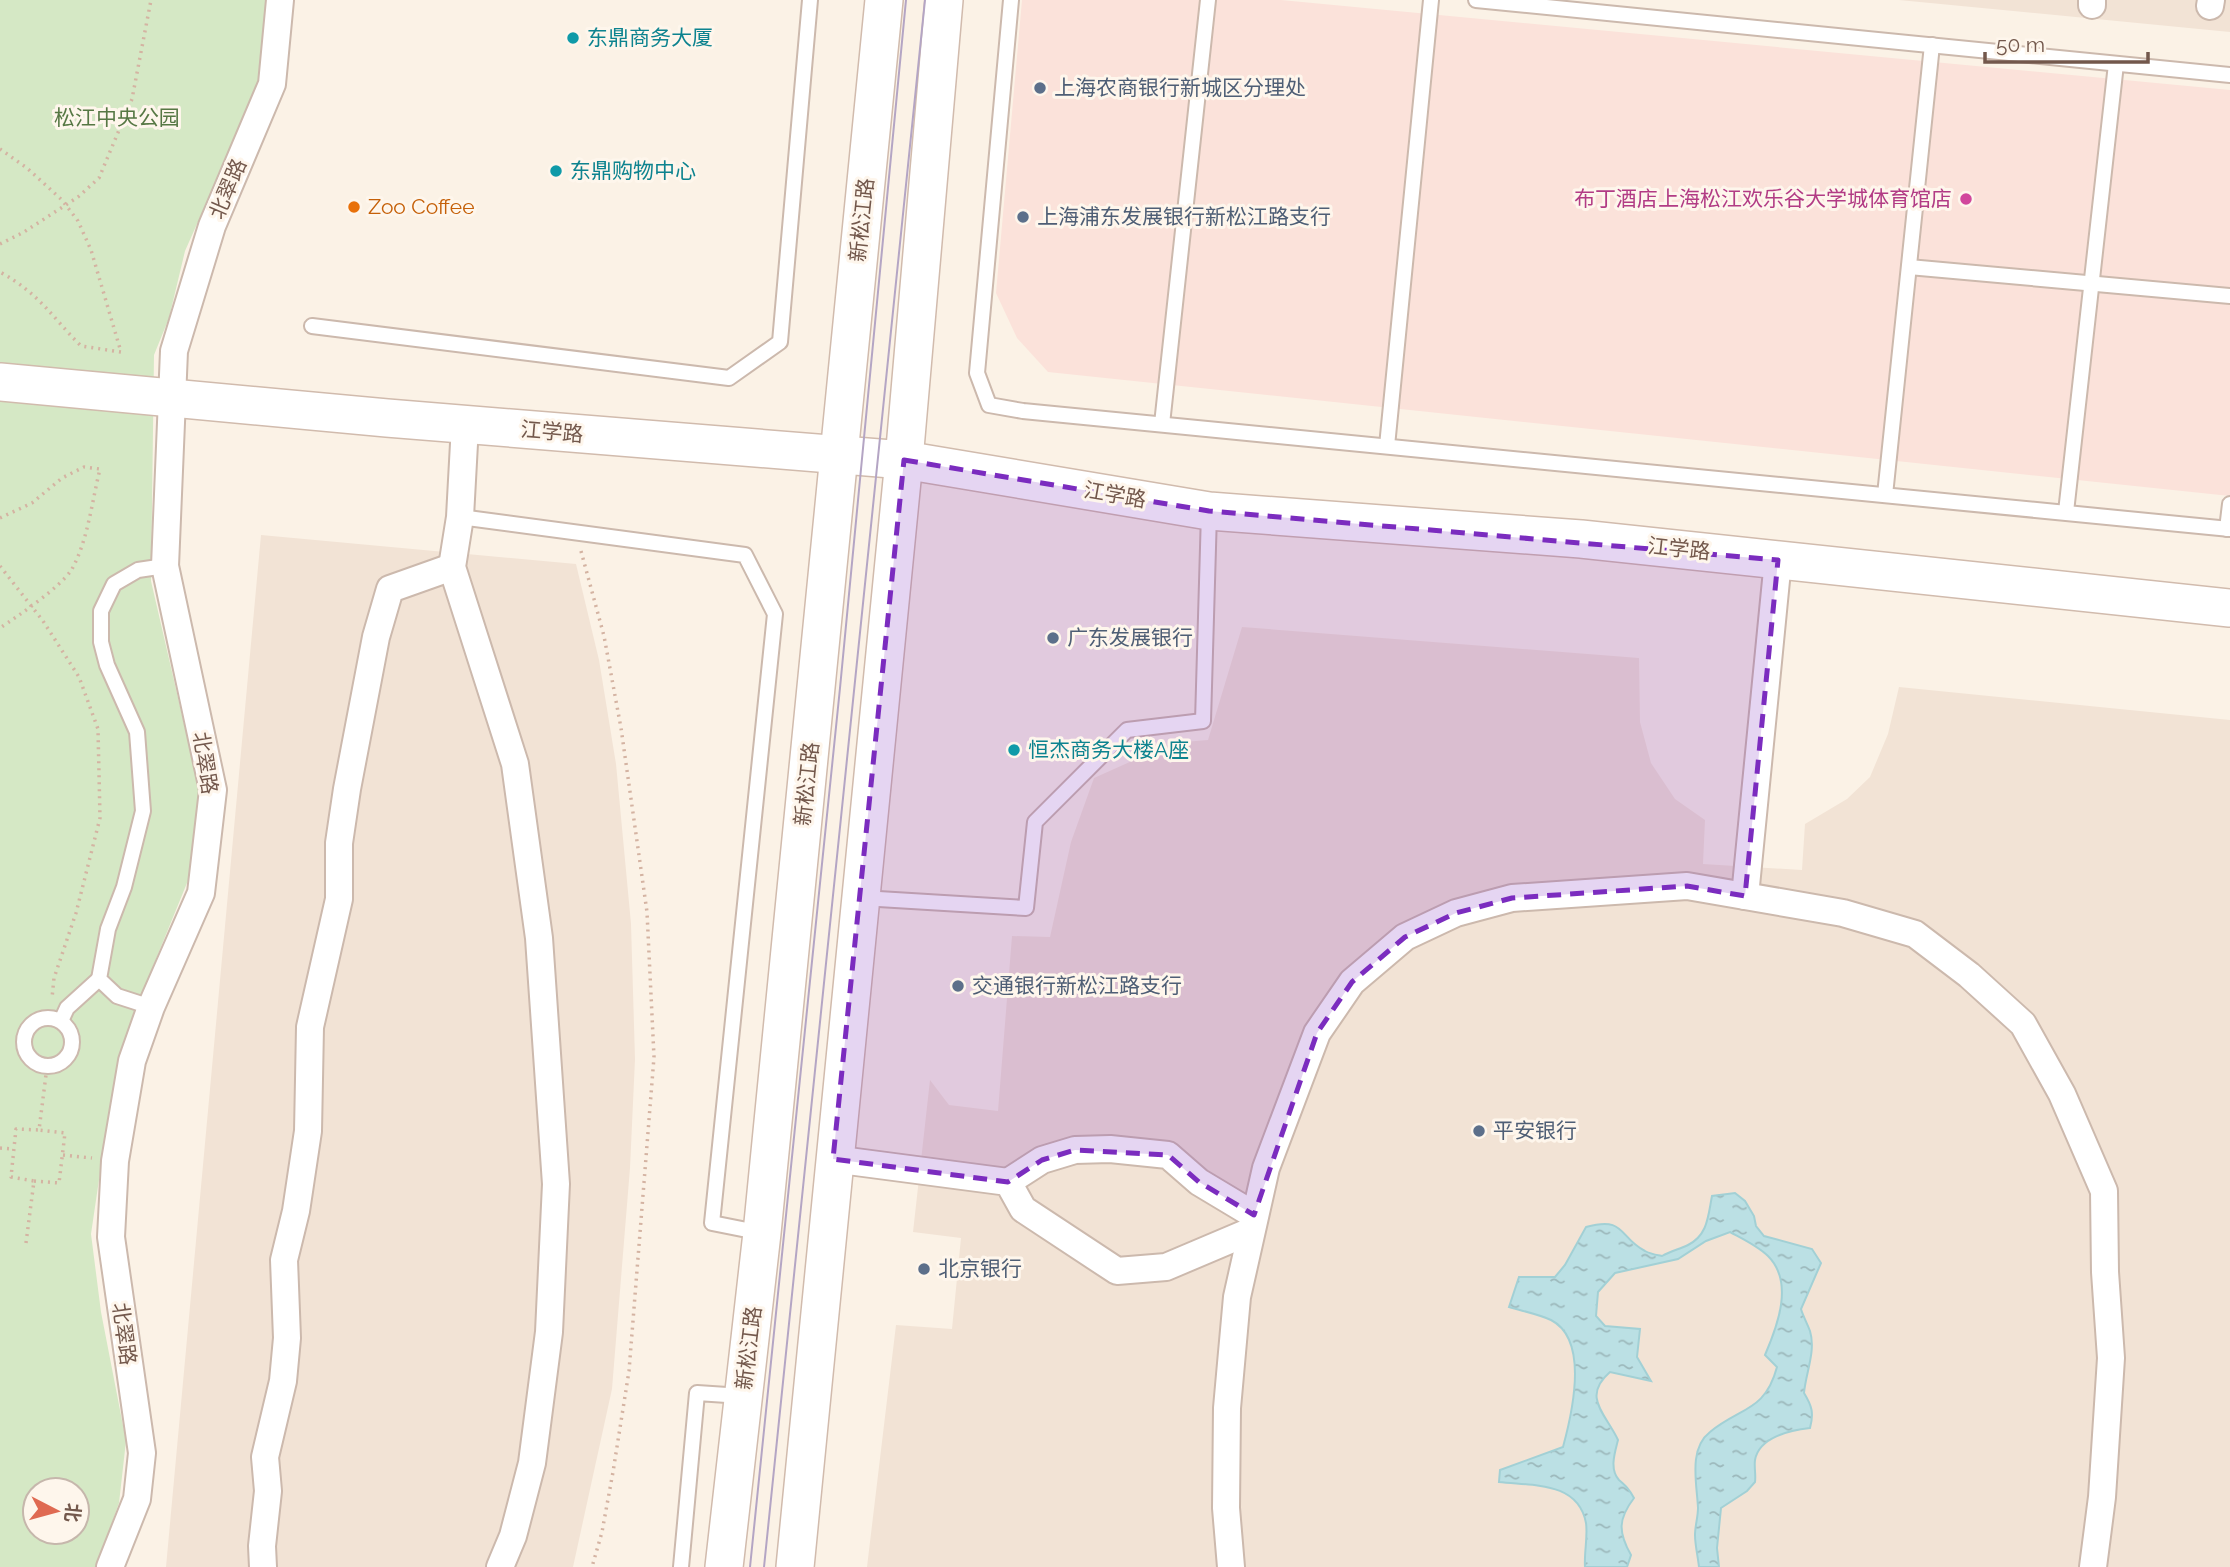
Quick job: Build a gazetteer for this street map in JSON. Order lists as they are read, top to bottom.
{
  "streets": {
    "main road": ["新松江路", "江学路"],
    "street": ["北翠路"]
  },
  "crossings": [
    ["北翠路", "江学路"],
    ["新松江路", "江学路"]
  ],
  "parks": ["松江中央公园"],
  "places": [
    "东鼎商务大厦",
    "上海农商银行新城区分理处",
    "东鼎购物中心",
    "布丁酒店上海松江欢乐谷大学城体育馆店",
    "Zoo Coffee",
    "上海浦东发展银行新松江路支行",
    "广东发展银行",
    "恒杰商务大楼A座",
    "交通银行新松江路支行",
    "平安银行",
    "北京银行"
  ],
  "scale_bar": "50 m",
  "north": "right"
}
